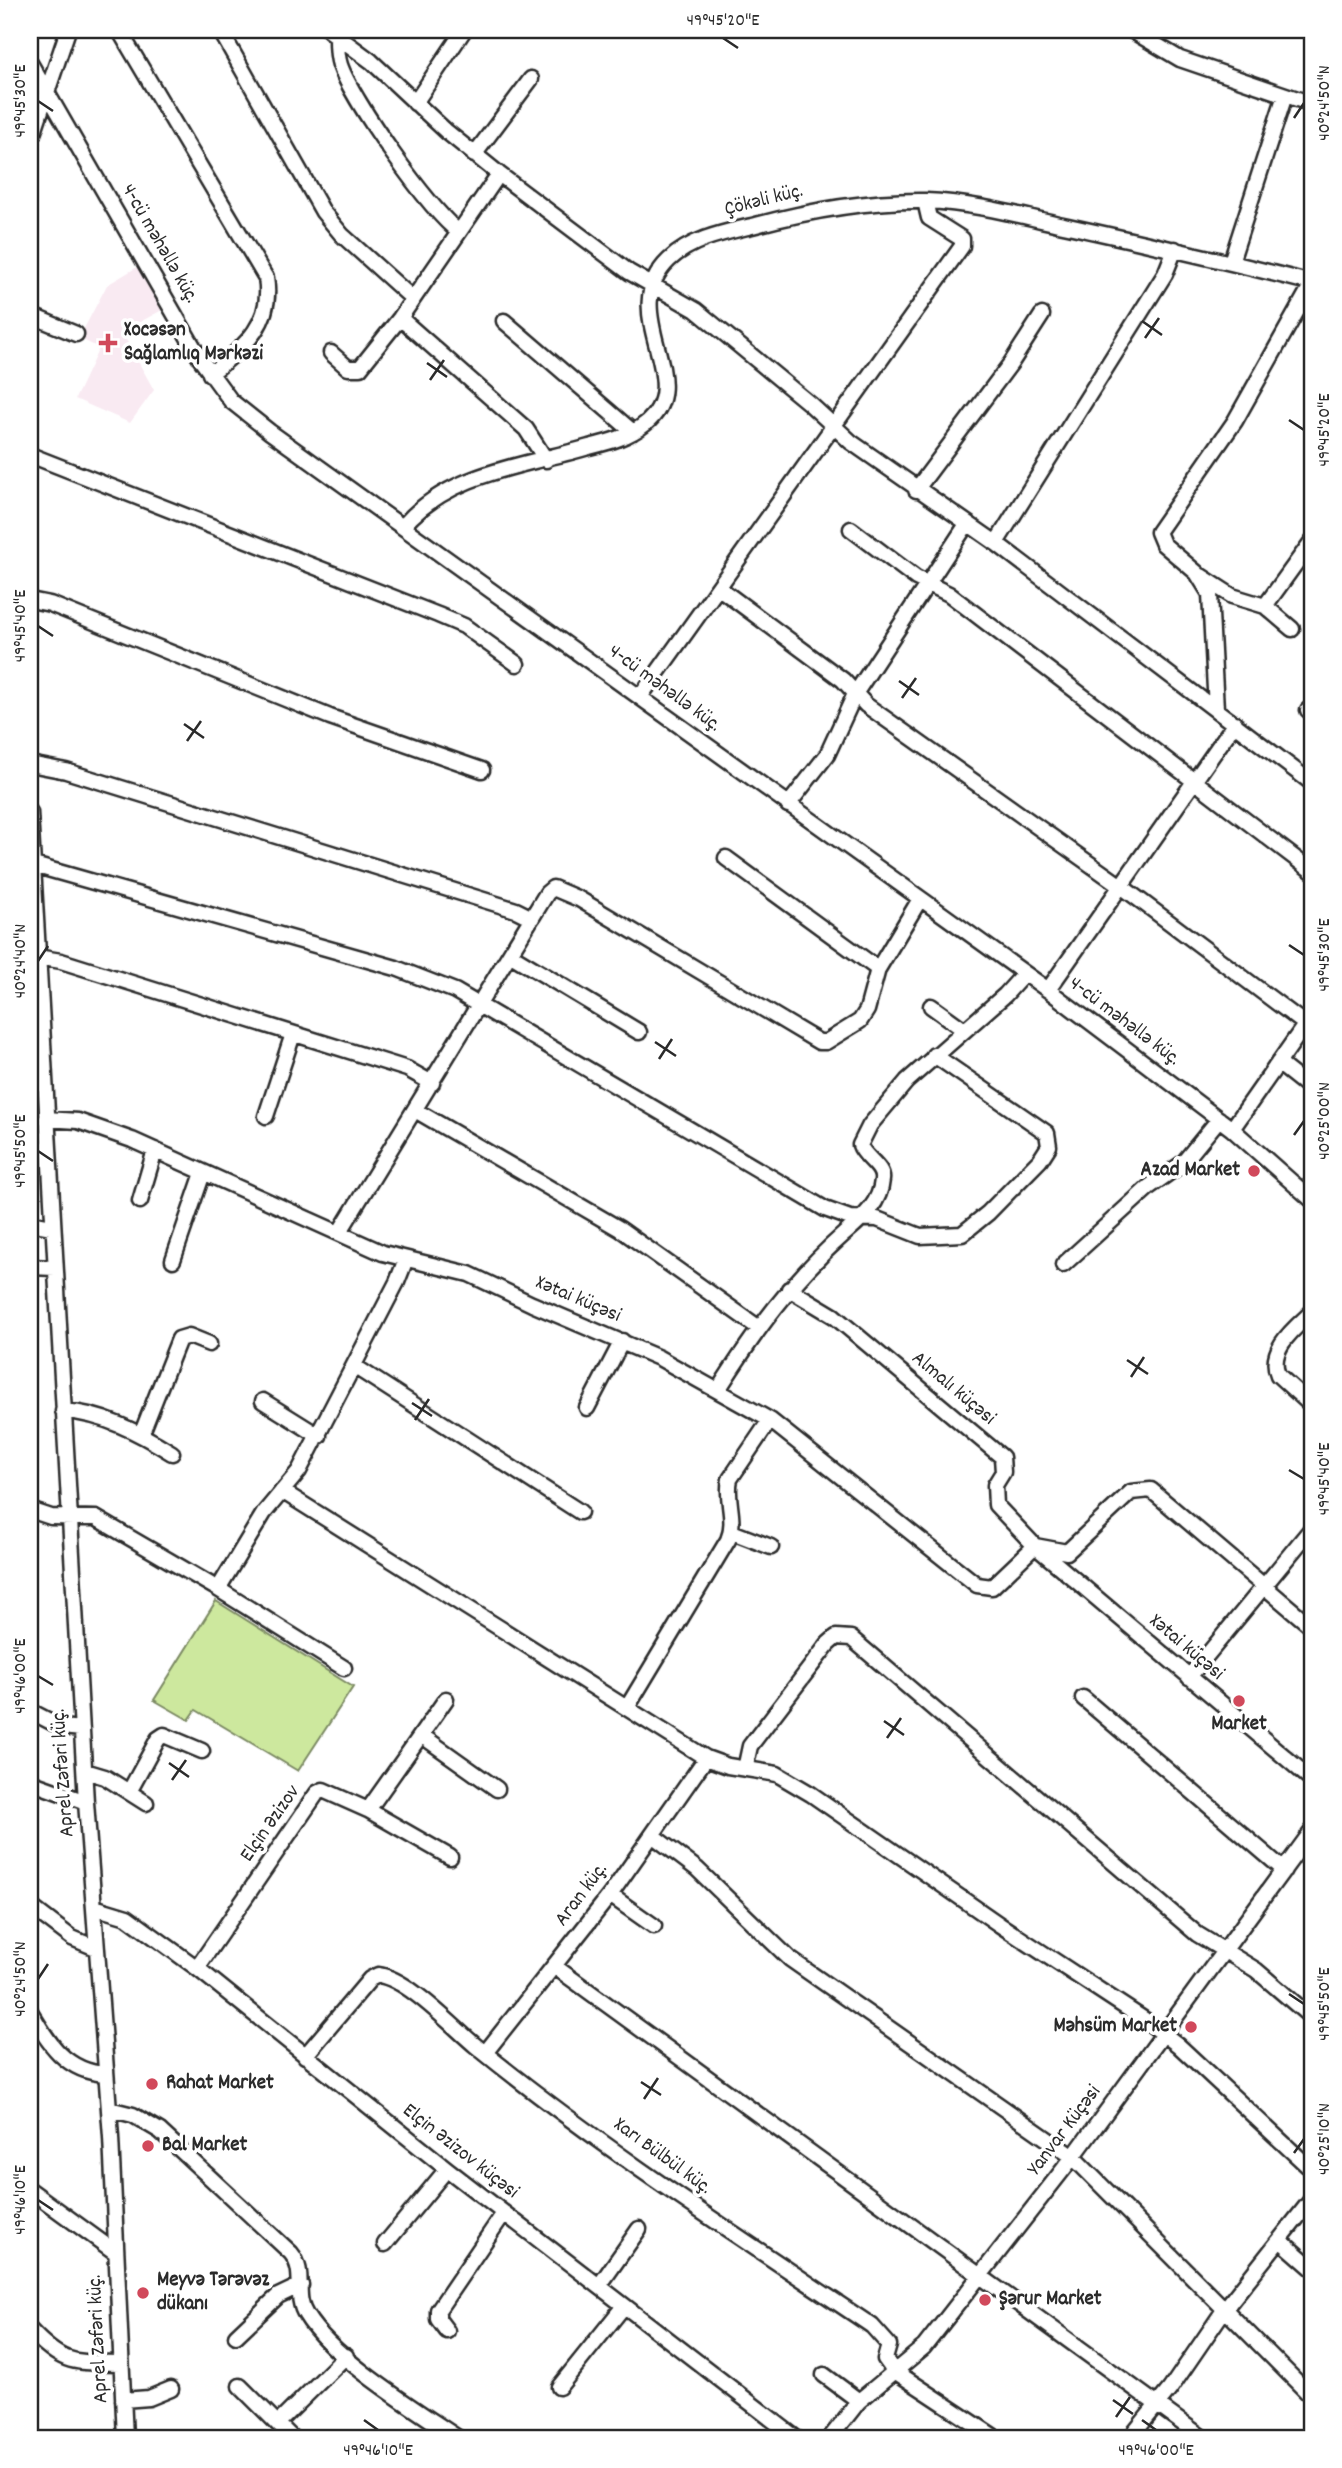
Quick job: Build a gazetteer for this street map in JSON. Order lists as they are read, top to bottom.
{
  "streets": {
    "street": [
      "Çökəli küç.",
      "4-cü məhəllə küç.",
      "Xətai küçəsi",
      "Almalı küçəsi",
      "Aprel Zəfəri küç.",
      "Elçin Əzizov",
      "Aran küç.",
      "Yanvar Küçəsi",
      "Elçin Əzizov küçəsi",
      "Xarı Bülbül küç."
    ]
  },
  "crossings": [
    ["Xətai küçəsi", "Almalı küçəsi"],
    ["Xətai küçəsi", "Aprel Zəfəri küç."],
    ["Aprel Zəfəri küç.", "Elçin Əzizov küçəsi"],
    ["Elçin Əzizov", "Elçin Əzizov küçəsi"],
    ["Aran küç.", "Xarı Bülbül küç."],
    ["Yanvar Küçəsi", "Xarı Bülbül küç."],
    ["Elçin Əzizov küçəsi", "Xarı Bülbül küç."]
  ],
  "places": {
    "health": ["Xocəsən Sağlamlıq Mərkəzi"],
    "other": [
      "Azad Market",
      "Market",
      "Məhsüm Market",
      "Rahat Market",
      "Bal Market",
      "Meyvə Tərəvəz dükanı",
      "Şərur Market"
    ]
  },
  "coordinates": [
    "49°45'20\"E",
    "49°45'30\"E",
    "40°24'50\"N",
    "49°45'40\"E",
    "40°24'40\"N",
    "40°25'00\"N",
    "49°45'50\"E",
    "49°46'00\"E",
    "40°25'10\"N",
    "49°46'10\"E"
  ]
}
